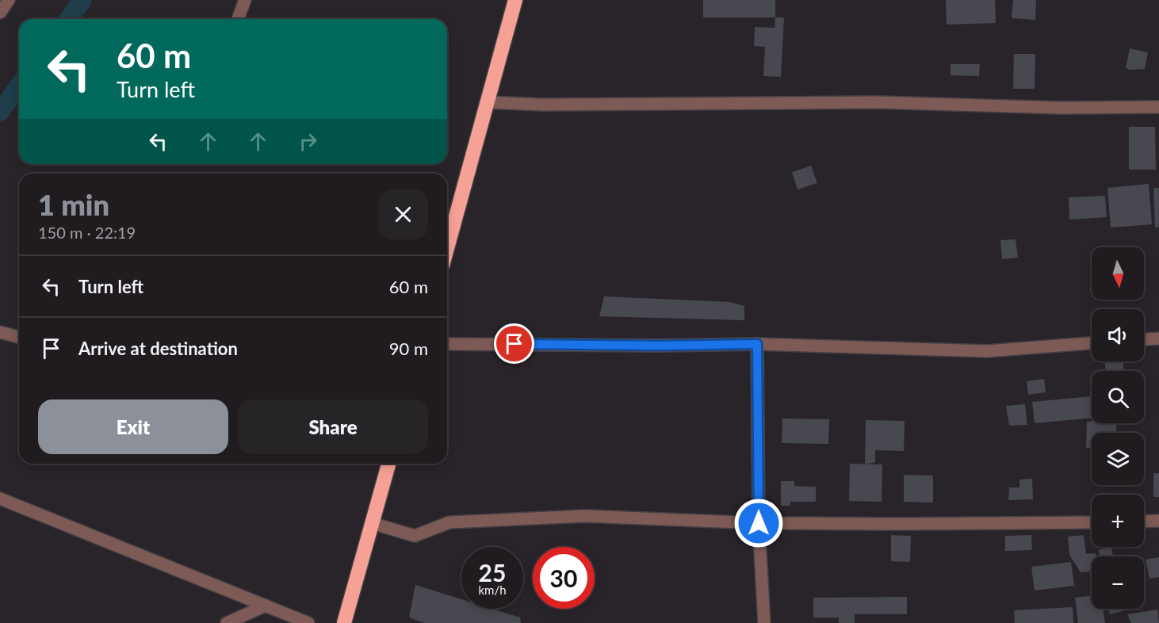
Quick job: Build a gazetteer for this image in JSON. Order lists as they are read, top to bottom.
{
  "north": "bottom",
  "page": {
    "turn": ["60 m", "Turn left"],
    "heading": ["1 min", "150 m · 22:19"],
    "map_buttons": ["+", "−"],
    "list": [
      {
        "name": "Turn left",
        "value": "60 m"
      },
      {
        "name": "Arrive at destination",
        "value": "90 m"
      }
    ],
    "buttons": ["Exit", "Share"],
    "speed": "25 km/h",
    "limit": "30"
  }
}
